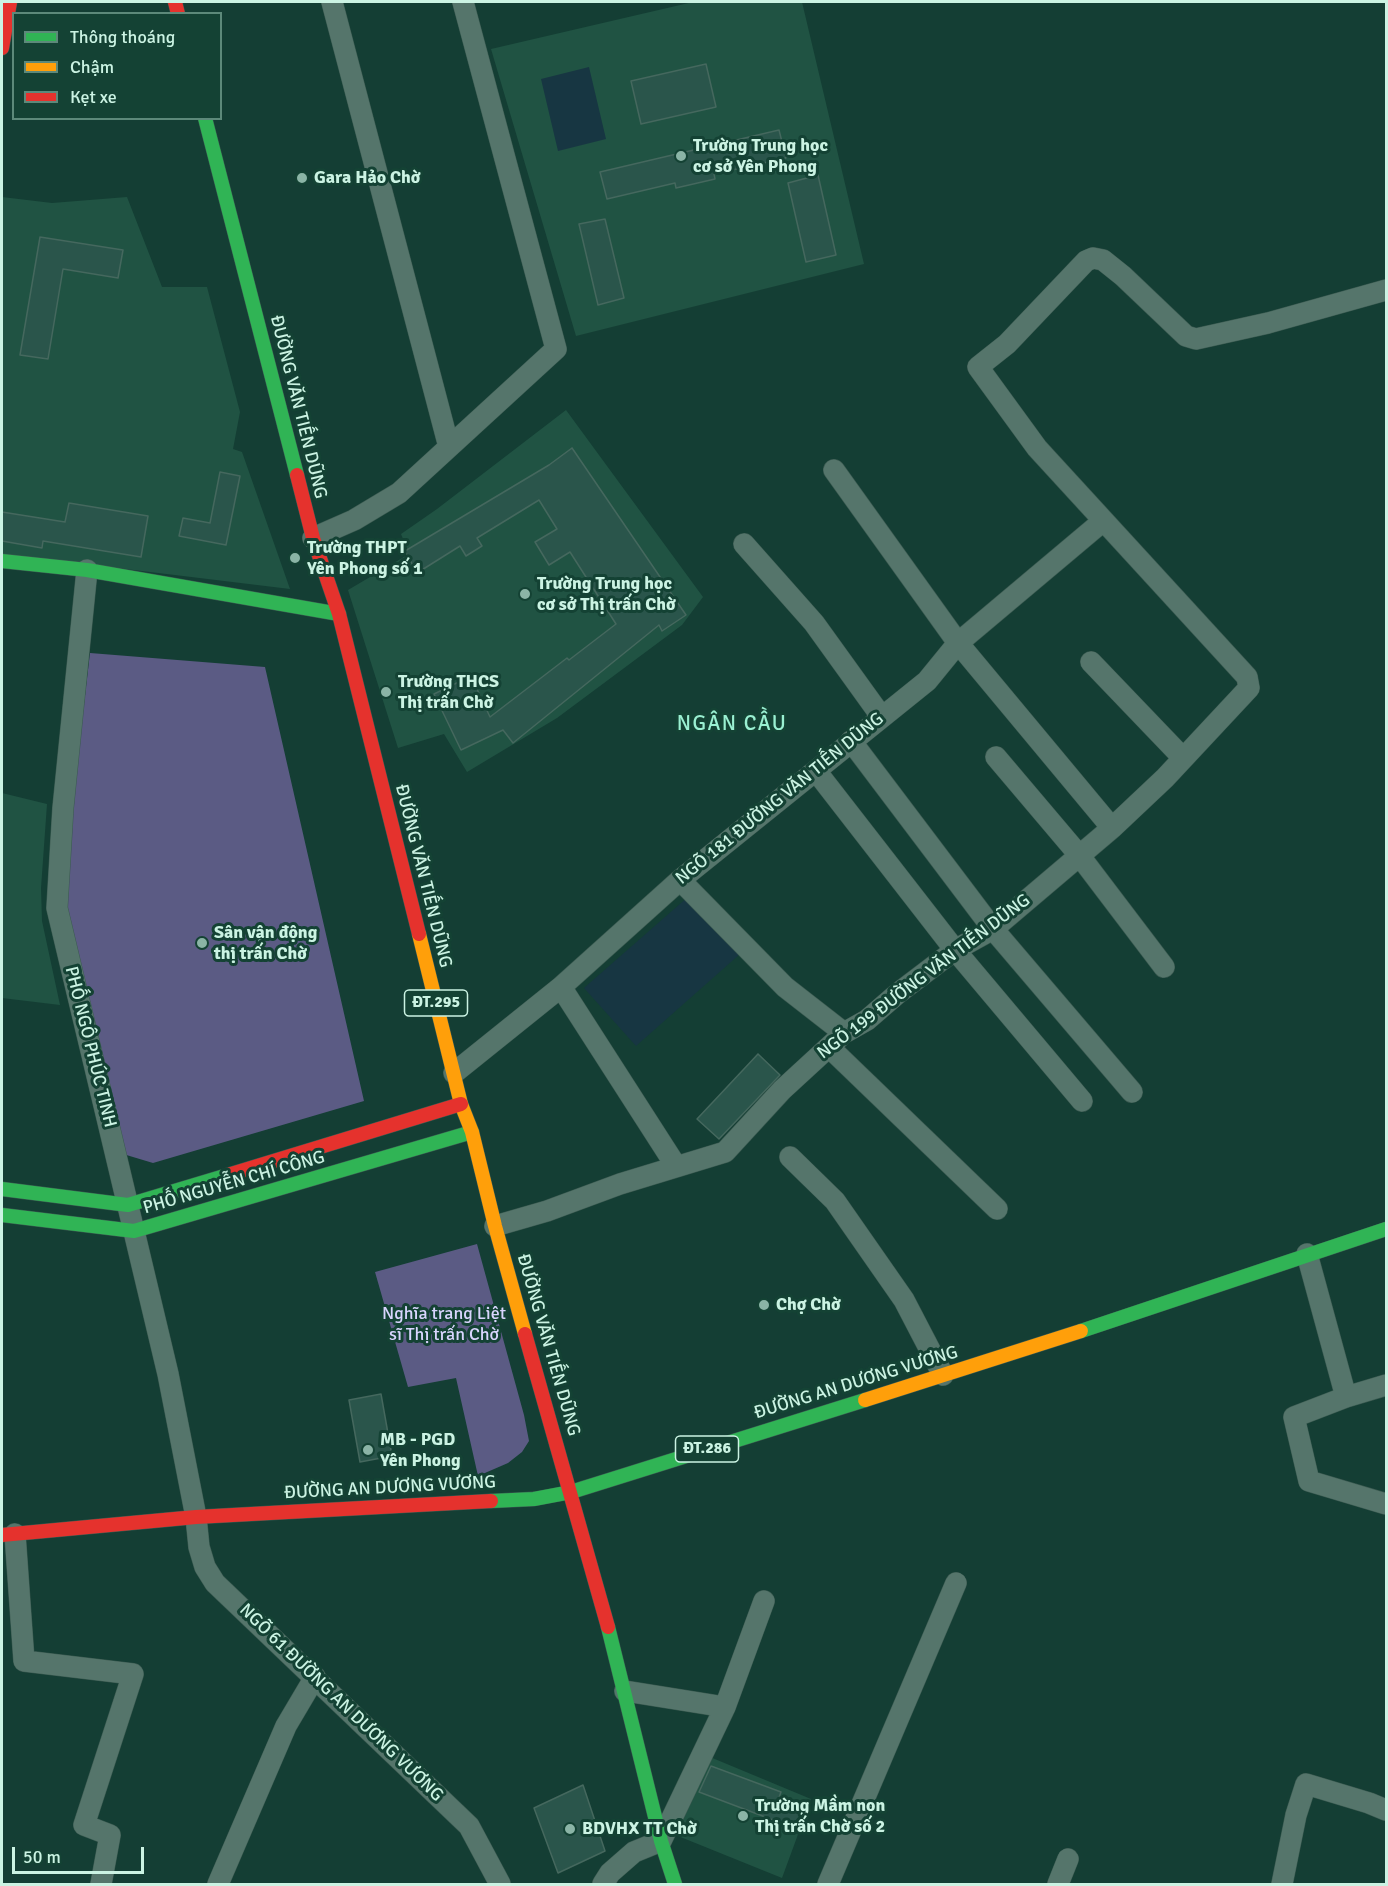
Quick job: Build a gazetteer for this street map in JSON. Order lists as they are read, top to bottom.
{
  "streets": {
    "main road": [
      "ĐƯỜNG VĂN TIẾN DŨNG",
      "ĐT.295",
      "PHỐ NGUYỄN CHÍ CÔNG",
      "ĐƯỜNG AN DƯƠNG VƯƠNG",
      "ĐT.286"
    ],
    "street": [
      "NGÕ 181 ĐƯỜNG VĂN TIẾN DŨNG",
      "NGÕ 199 ĐƯỜNG VĂN TIẾN DŨNG",
      "PHỐ NGÔ PHÚC TINH",
      "NGÕ 61 ĐƯỜNG AN DƯƠNG VƯƠNG"
    ]
  },
  "crossings": [
    ["ĐƯỜNG VĂN TIẾN DŨNG", "NGÕ 181 ĐƯỜNG VĂN TIẾN DŨNG"],
    ["ĐƯỜNG VĂN TIẾN DŨNG", "NGÕ 199 ĐƯỜNG VĂN TIẾN DŨNG"],
    ["ĐƯỜNG VĂN TIẾN DŨNG", "PHỐ NGUYỄN CHÍ CÔNG"],
    ["ĐƯỜNG VĂN TIẾN DŨNG", "ĐƯỜNG AN DƯƠNG VƯƠNG"],
    ["NGÕ 181 ĐƯỜNG VĂN TIẾN DŨNG", "NGÕ 199 ĐƯỜNG VĂN TIẾN DŨNG"],
    ["PHỐ NGÔ PHÚC TINH", "PHỐ NGUYỄN CHÍ CÔNG"],
    ["PHỐ NGÔ PHÚC TINH", "ĐƯỜNG AN DƯƠNG VƯƠNG"],
    ["PHỐ NGÔ PHÚC TINH", "NGÕ 61 ĐƯỜNG AN DƯƠNG VƯƠNG"],
    ["ĐƯỜNG AN DƯƠNG VƯƠNG", "NGÕ 61 ĐƯỜNG AN DƯƠNG VƯƠNG"]
  ],
  "districts": ["NGÂN CẦU"],
  "parks": ["Nghĩa trang Liệt sĩ Thị trấn Chờ"],
  "places": [
    "Trường Trung học cơ sở Yên Phong",
    "Gara Hảo Chờ",
    "Trường THPT Yên Phong số 1",
    "Trường Trung học cơ sở Thị trấn Chờ",
    "Trường THCS Thị trấn Chờ",
    "Sân vận động thị trấn Chờ",
    "Chợ Chờ",
    "MB - PGD Yên Phong",
    "Trường Mầm non Thị trấn Chờ số 2",
    "BDVHX TT Chờ"
  ],
  "legend": ["Thông thoáng", "Chậm", "Kẹt xe"],
  "scale_bar": "50 m"
}
